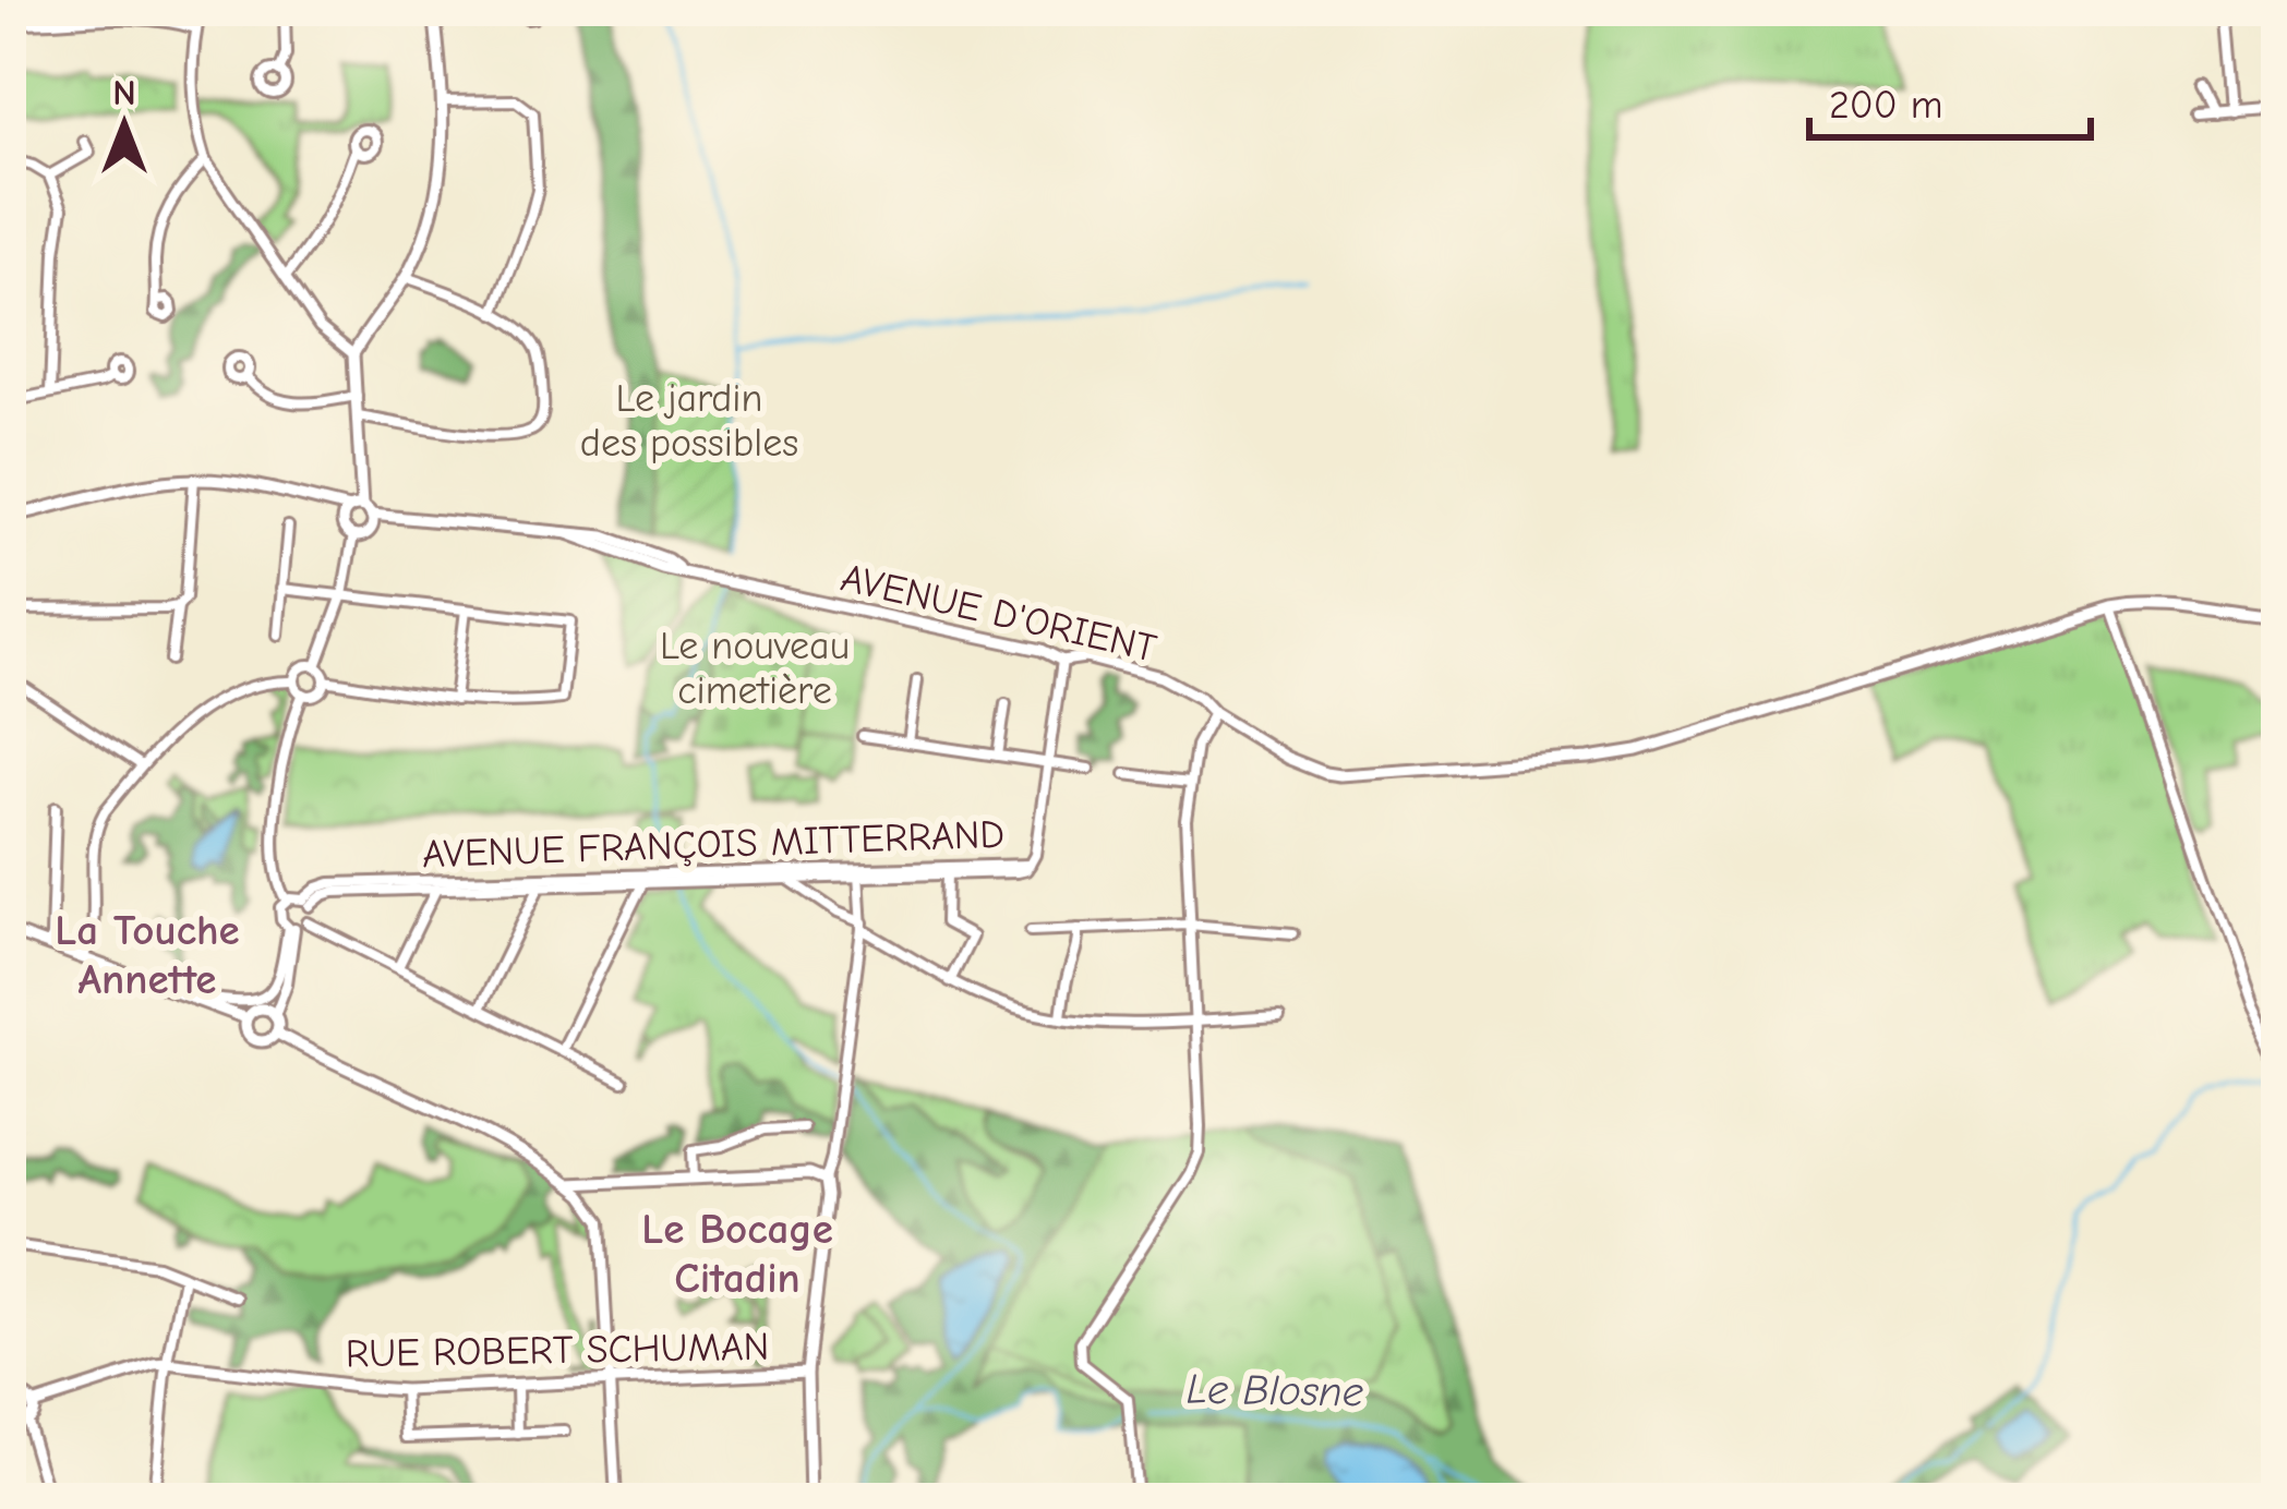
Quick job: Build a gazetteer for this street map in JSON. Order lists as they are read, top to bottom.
{
  "streets": {
    "street": ["AVENUE D'ORIENT", "AVENUE FRANÇOIS MITTERRAND", "RUE ROBERT SCHUMAN"]
  },
  "districts": ["La Touche Annette", "Le Bocage Citadin"],
  "water": ["Le Blosne"],
  "parks": ["Le jardin des possibles", "Le nouveau cimetière"],
  "scale_bar": "200 m",
  "north": "top"
}
